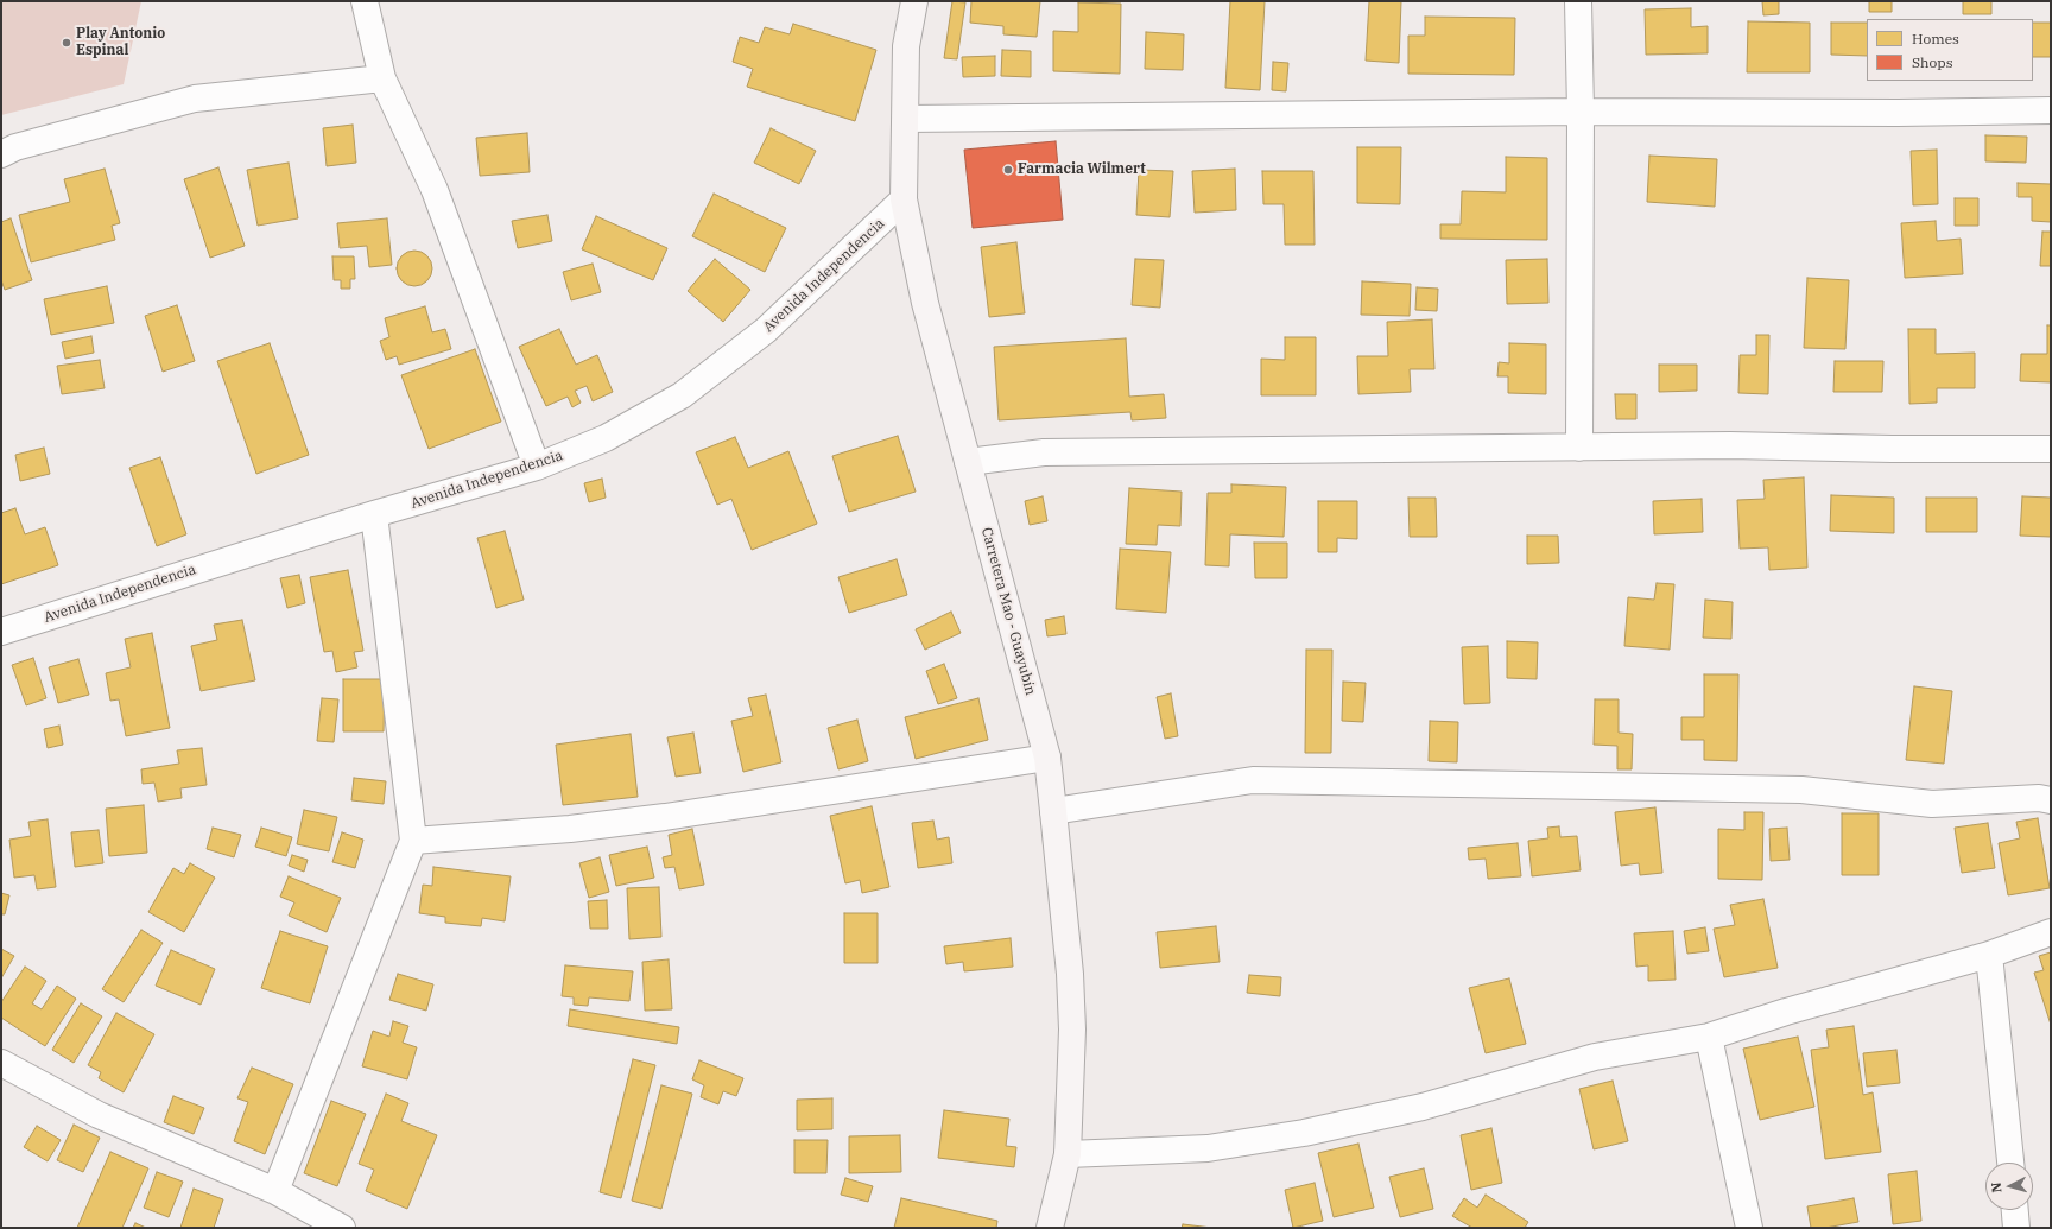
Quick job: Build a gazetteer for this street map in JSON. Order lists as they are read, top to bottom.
{
  "streets": {
    "main road": ["Carretera Mao - Guayubín"],
    "street": ["Avenida Independencia"]
  },
  "crossings": [
    ["Avenida Independencia", "Carretera Mao - Guayubín"]
  ],
  "places": ["Play Antonio Espinal", "Farmacia Wilmert"],
  "legend": ["Homes", "Shops"],
  "north": "left"
}
